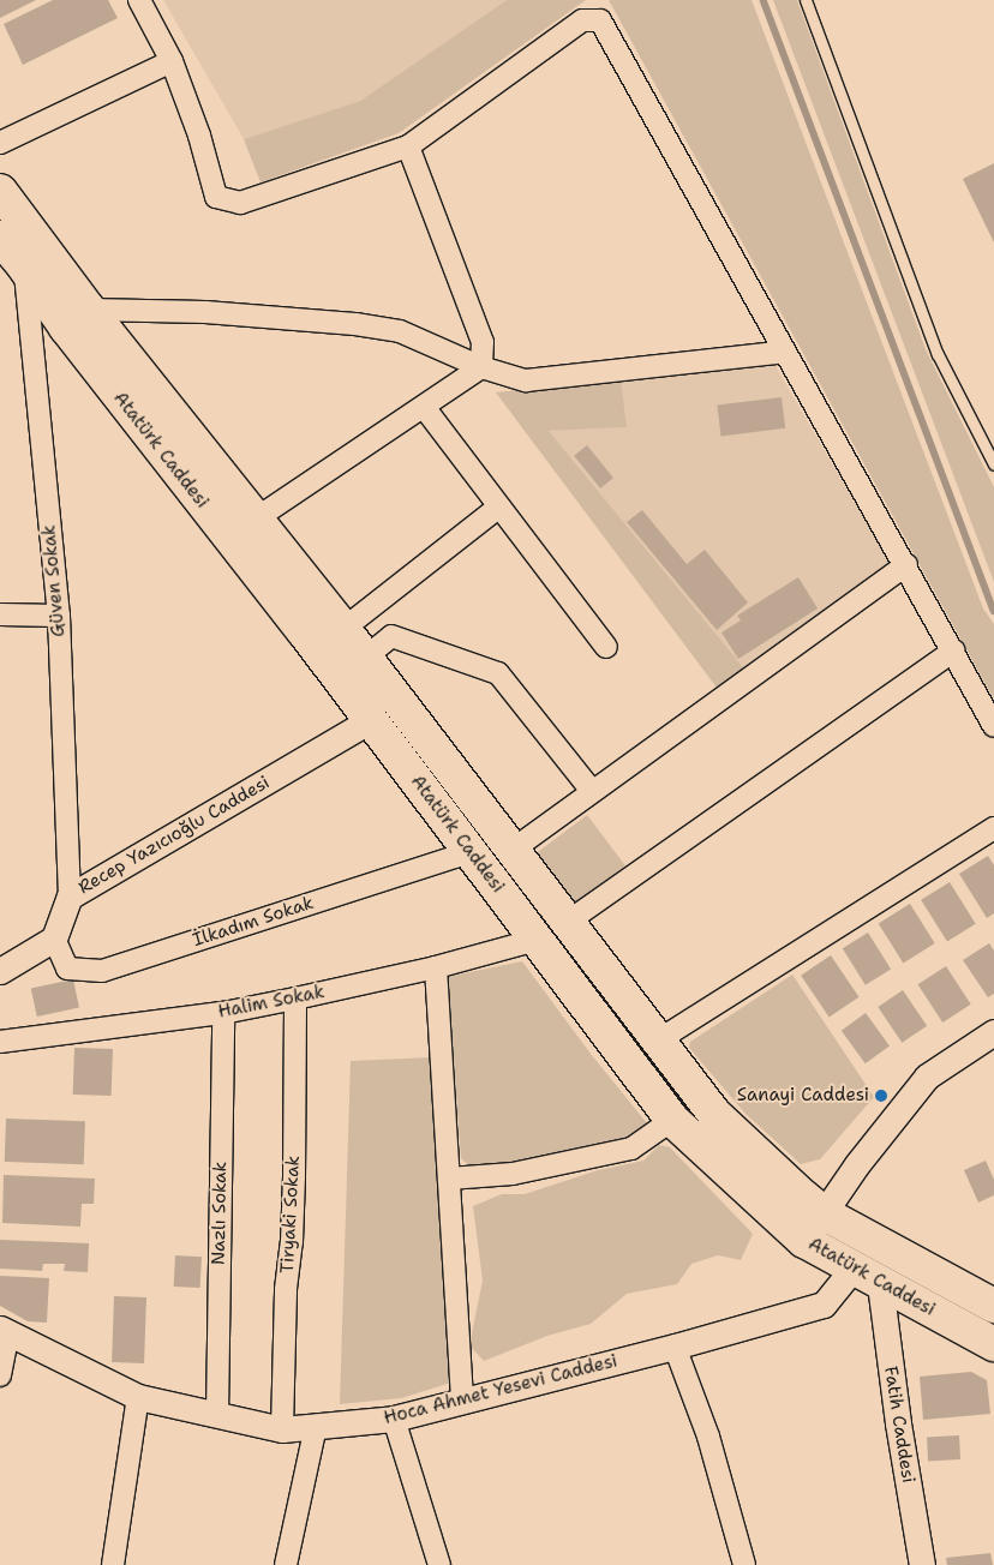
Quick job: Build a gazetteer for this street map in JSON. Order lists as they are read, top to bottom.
{
  "streets": {
    "main road": ["Atatürk Caddesi"],
    "street": [
      "Güven Sokak",
      "Recep Yazıcıoğlu Caddesi",
      "İlkadım Sokak",
      "Halim Sokak",
      "Nazlı Sokak",
      "Tiryaki Sokak",
      "Hoca Ahmet Yesevi Caddesi",
      "Fatih Caddesi"
    ]
  },
  "crossings": [
    ["Atatürk Caddesi", "Güven Sokak"],
    ["Atatürk Caddesi", "Recep Yazıcıoğlu Caddesi"],
    ["Atatürk Caddesi", "İlkadım Sokak"],
    ["Atatürk Caddesi", "Halim Sokak"],
    ["Atatürk Caddesi", "Hoca Ahmet Yesevi Caddesi"],
    ["Atatürk Caddesi", "Fatih Caddesi"],
    ["Güven Sokak", "Recep Yazıcıoğlu Caddesi"],
    ["Recep Yazıcıoğlu Caddesi", "İlkadım Sokak"],
    ["Halim Sokak", "Nazlı Sokak"],
    ["Halim Sokak", "Tiryaki Sokak"],
    ["Nazlı Sokak", "Hoca Ahmet Yesevi Caddesi"],
    ["Tiryaki Sokak", "Hoca Ahmet Yesevi Caddesi"]
  ],
  "places": ["Sanayi Caddesi"]
}
